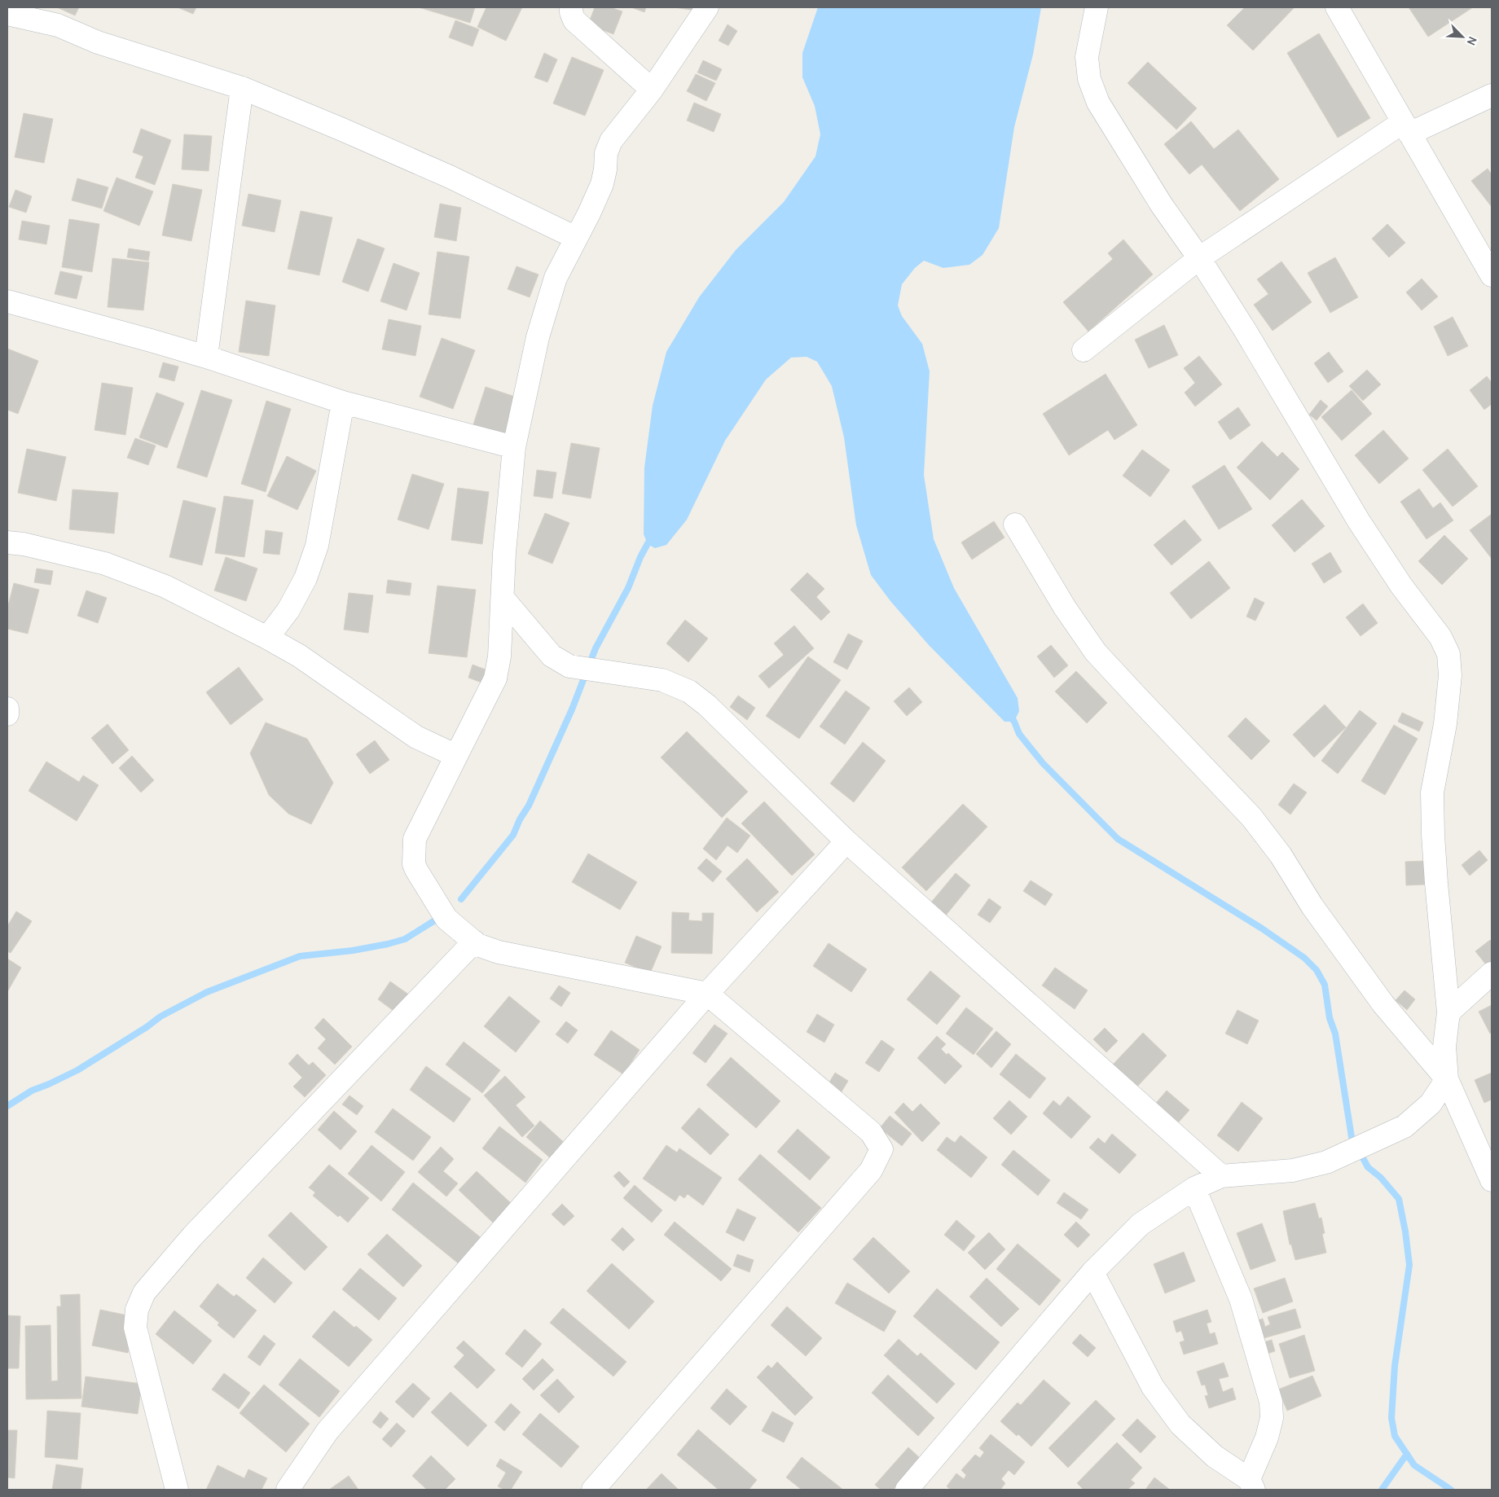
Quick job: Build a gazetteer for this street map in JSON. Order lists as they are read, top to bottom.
{
  "north": "bottom right"
}
